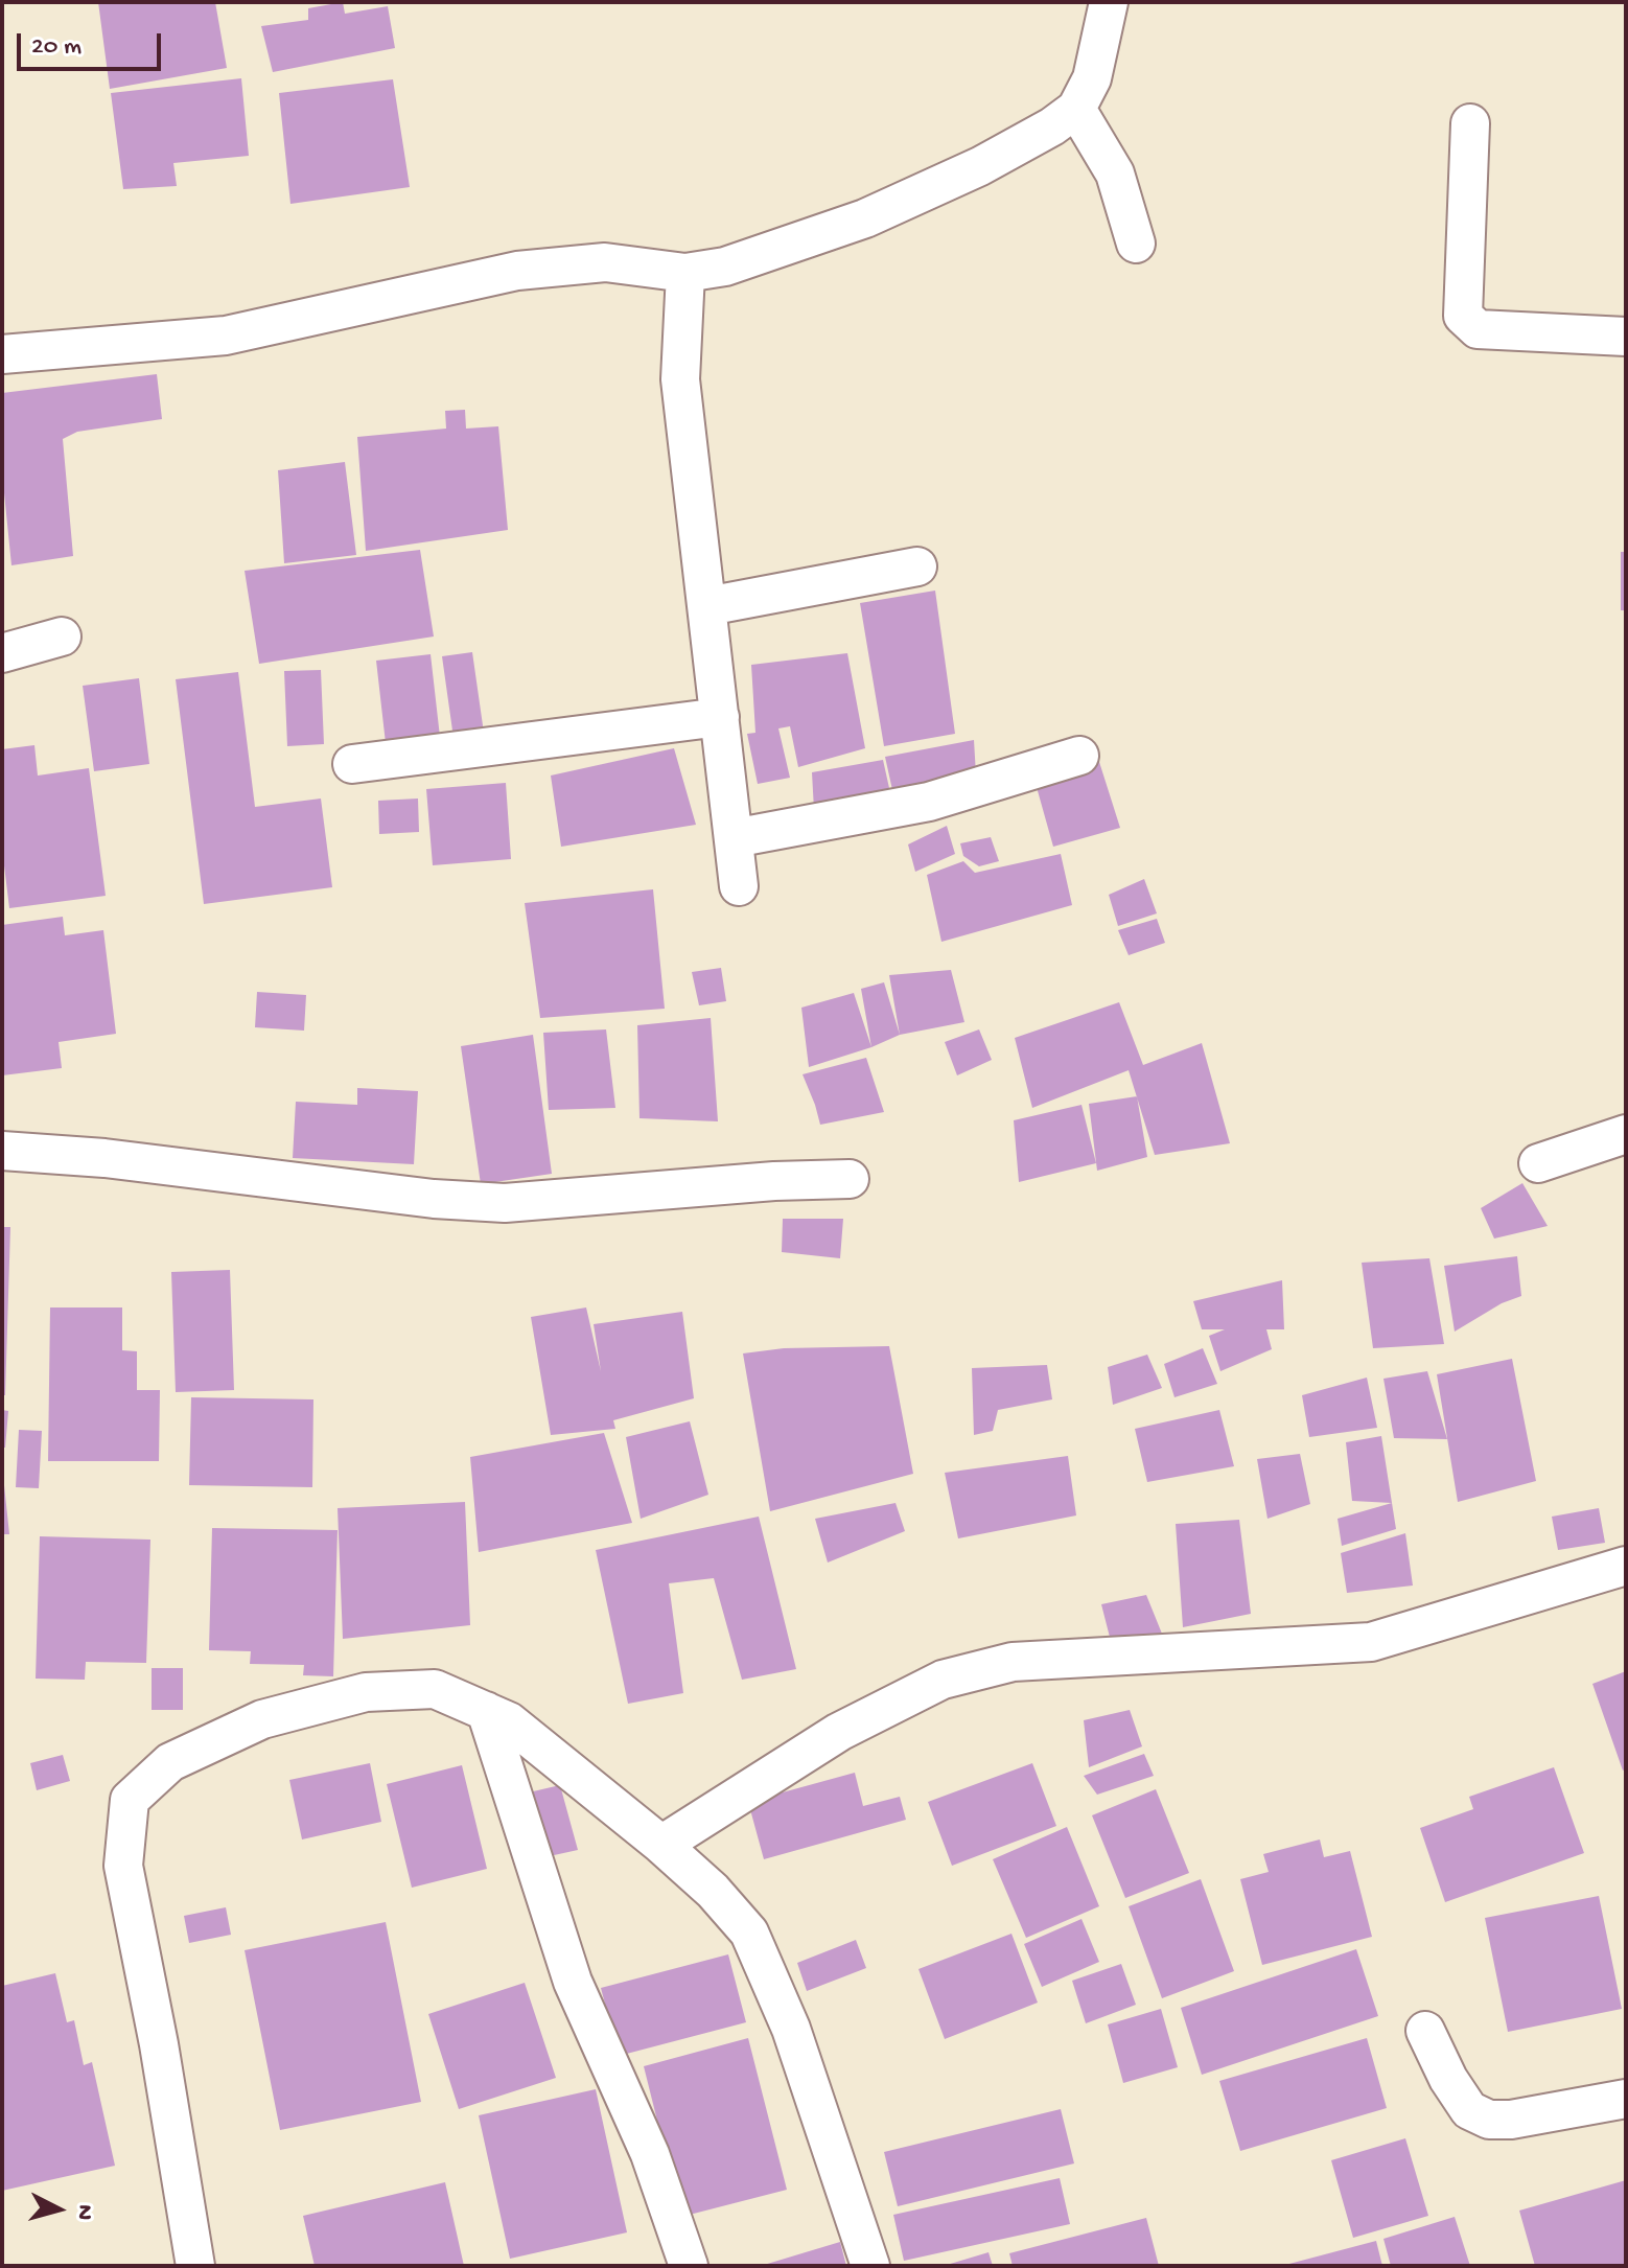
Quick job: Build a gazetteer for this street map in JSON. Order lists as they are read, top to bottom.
{
  "scale_bar": "20 m",
  "north": "right"
}
